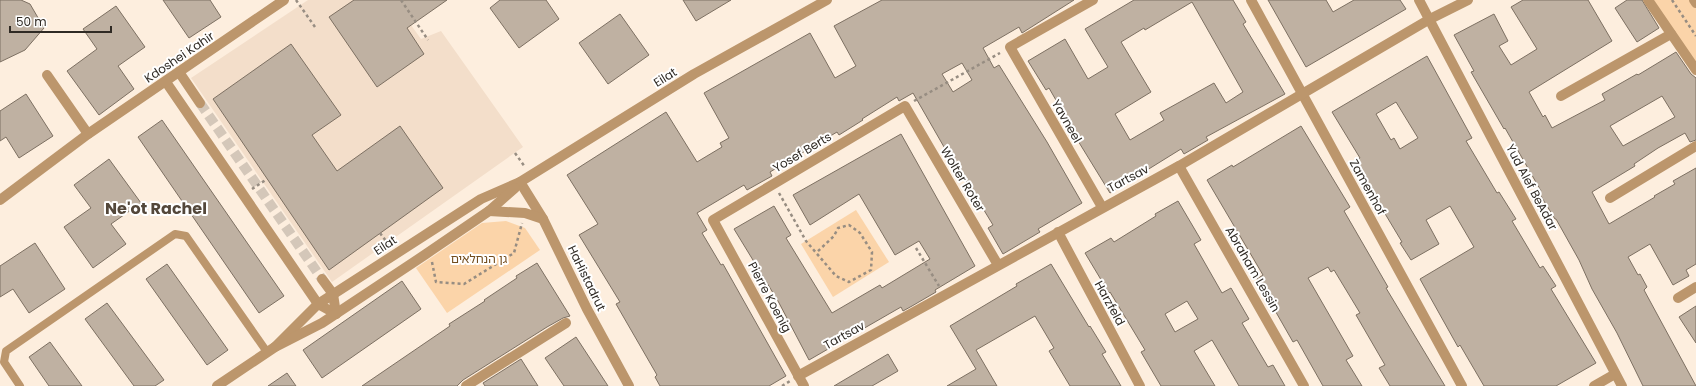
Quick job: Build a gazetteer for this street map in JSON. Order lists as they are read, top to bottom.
{
  "streets": {
    "street": [
      "Kdoshei Kahir",
      "Eilat",
      "Yavneel",
      "Yosef Berts",
      "Tartsav",
      "Wolter Roter",
      "Zamenhof",
      "Yud Alef BeAdar",
      "Abraham Lessin",
      "HaHistadrut",
      "Pierre Koenig",
      "Harzfeld"
    ]
  },
  "crossings": [
    ["Eilat", "HaHistadrut"],
    ["Yavneel", "Tartsav"],
    ["Yosef Berts", "Wolter Roter"],
    ["Yosef Berts", "Pierre Koenig"],
    ["Tartsav", "Wolter Roter"],
    ["Tartsav", "Zamenhof"],
    ["Tartsav", "Yud Alef BeAdar"],
    ["Tartsav", "Abraham Lessin"],
    ["Tartsav", "Pierre Koenig"],
    ["Tartsav", "Harzfeld"]
  ],
  "districts": ["Ne'ot Rachel"],
  "parks": ["גן הנחלאים"],
  "scale_bar": "50 m"
}
